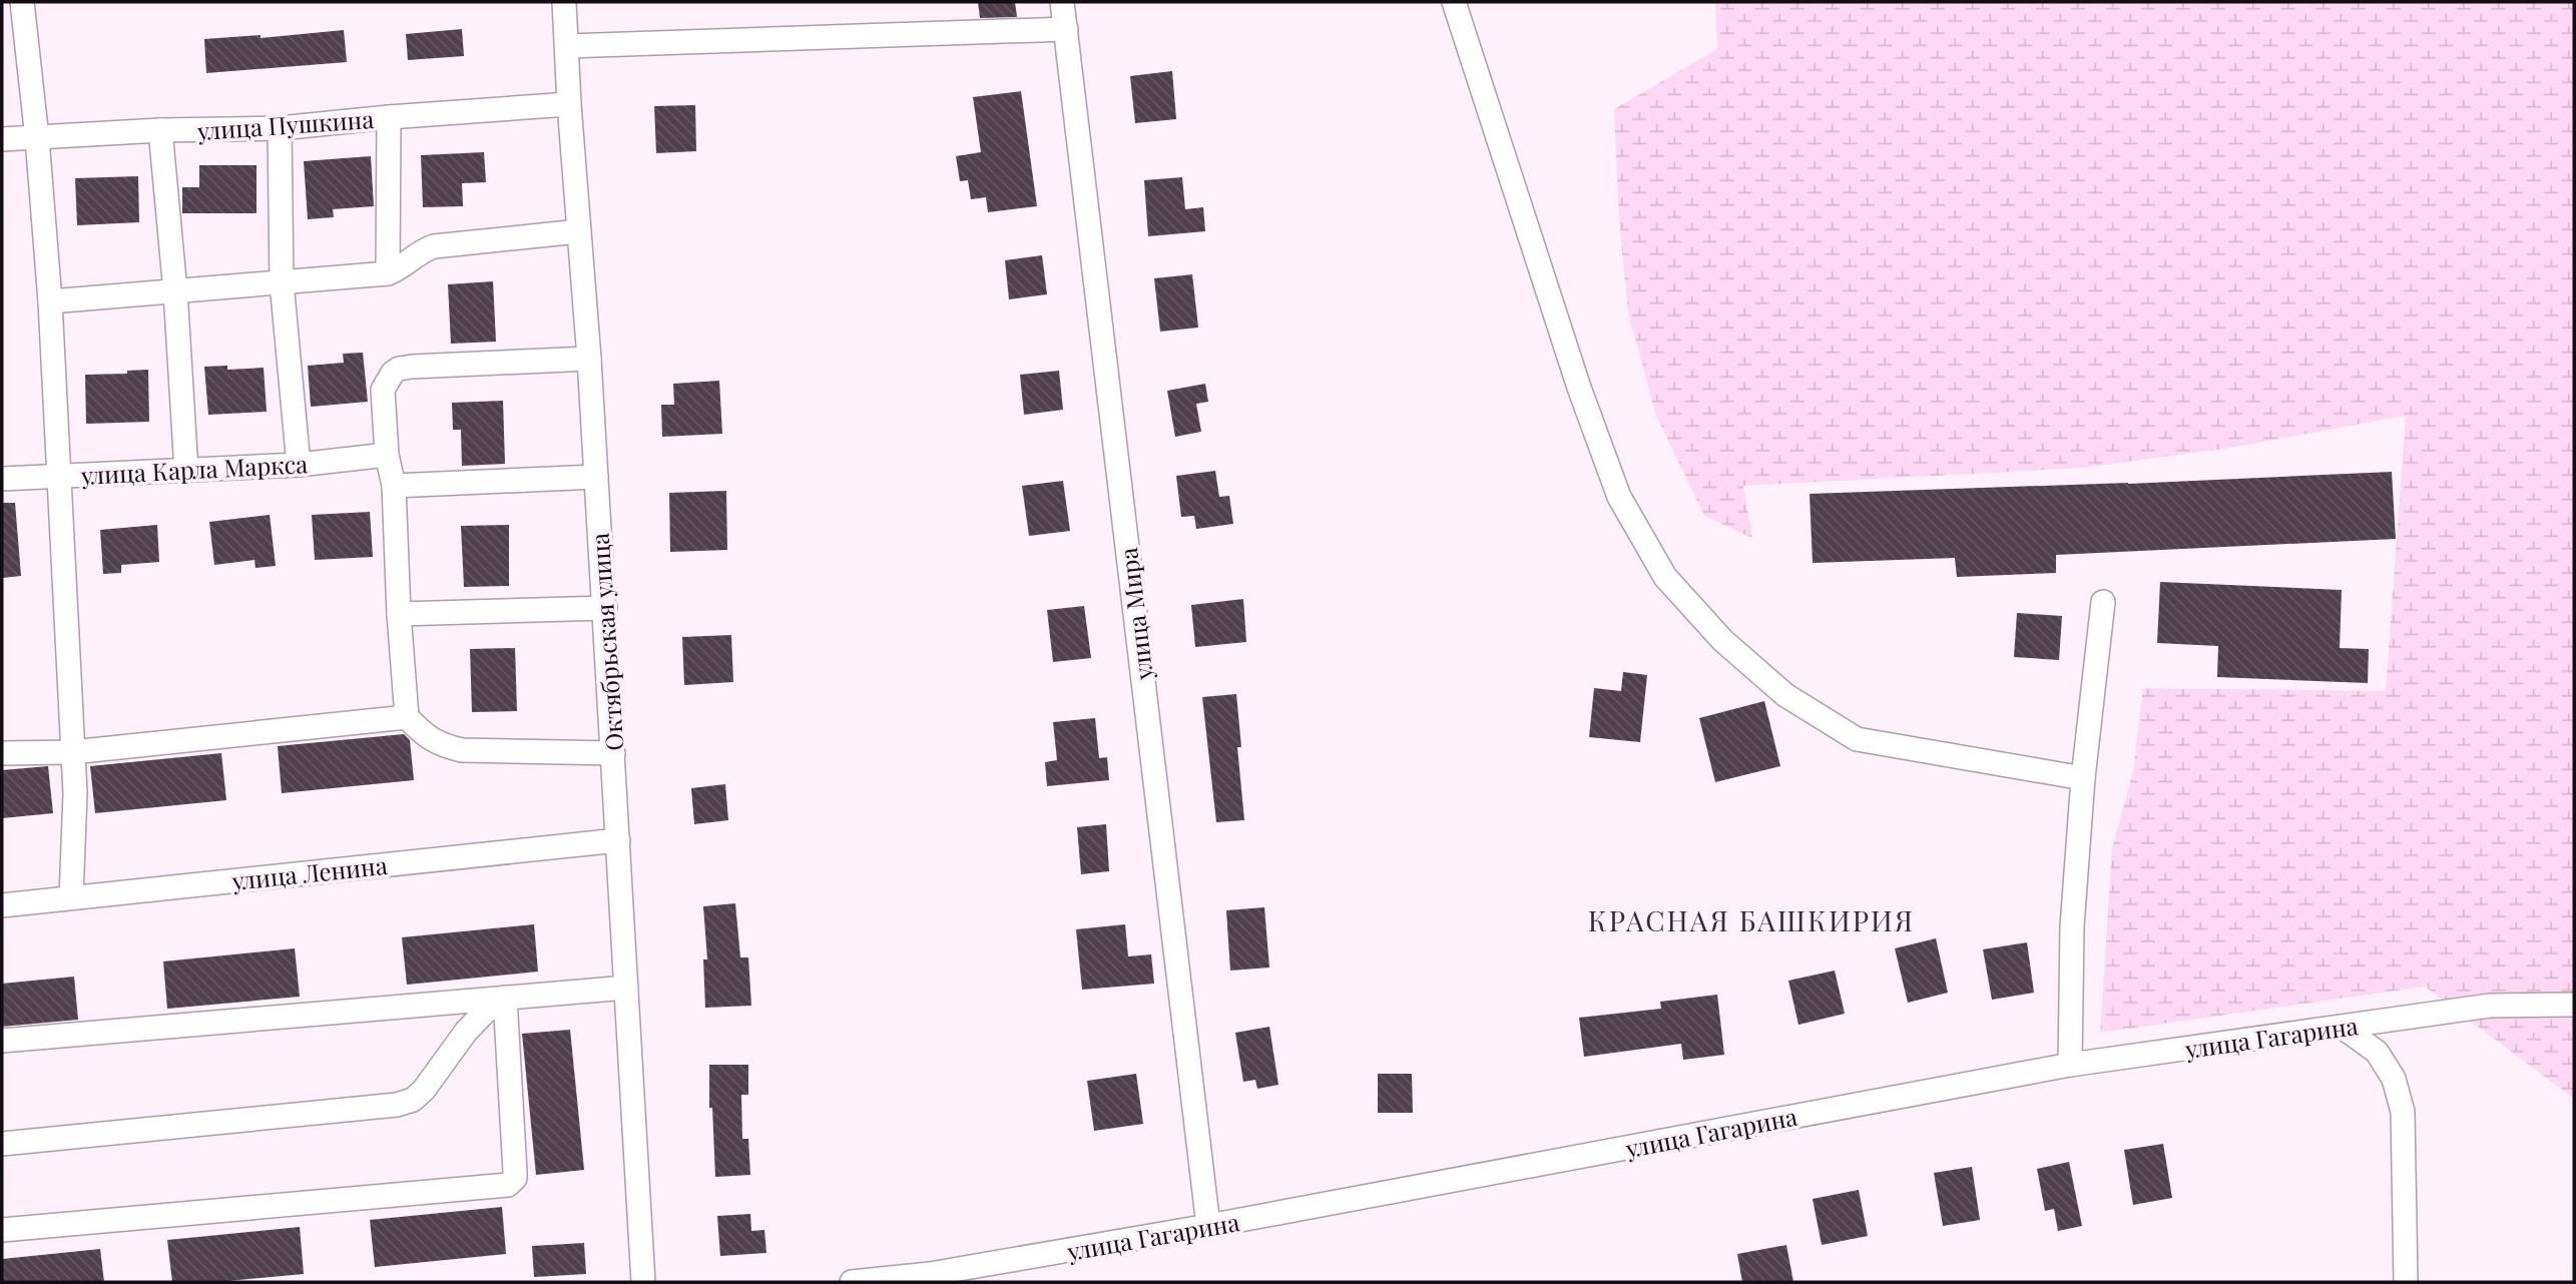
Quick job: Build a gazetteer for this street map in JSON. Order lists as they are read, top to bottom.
{
  "streets": {
    "street": [
      "улица Пушкина",
      "улица Карла Маркса",
      "улица Мира",
      "Октябрьская улица",
      "улица Ленина",
      "улица Гагарина"
    ]
  },
  "crossings": [
    ["улица Пушкина", "Октябрьская улица"],
    ["улица Мира", "улица Гагарина"],
    ["Октябрьская улица", "улица Ленина"]
  ],
  "districts": ["КРАСНАЯ БАШКИРИЯ"]
}
